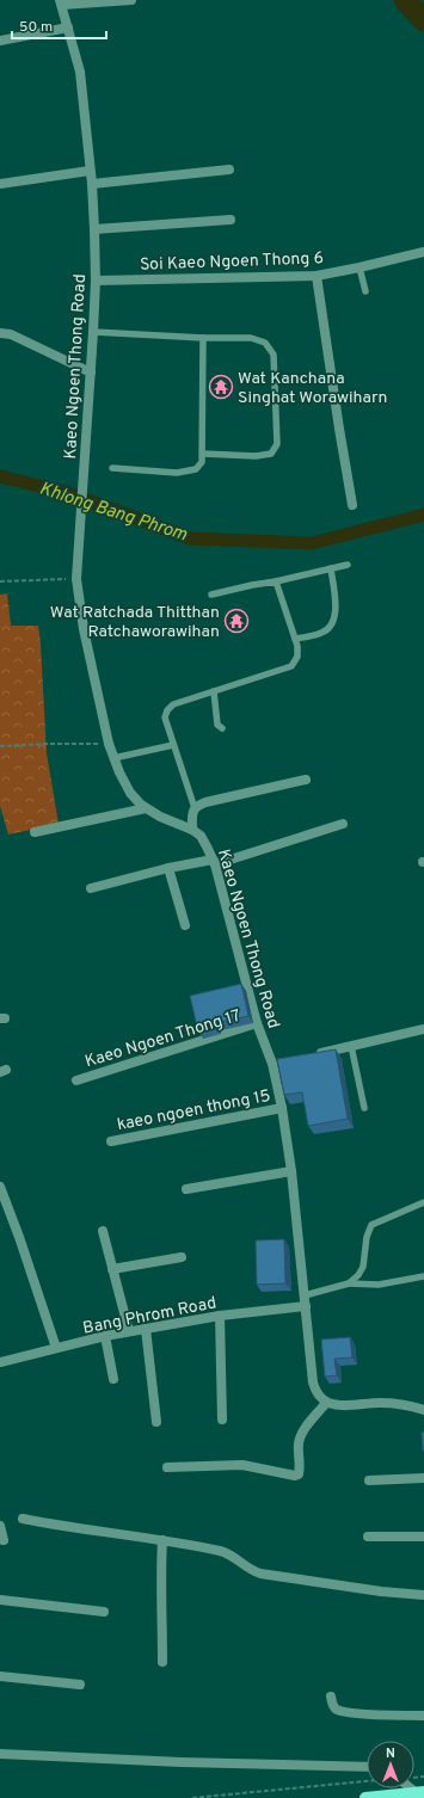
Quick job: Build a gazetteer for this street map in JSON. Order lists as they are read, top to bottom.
{
  "streets": {
    "street": [
      "Soi Kaeo Ngoen Thong 6",
      "Kaeo Ngoen Thong Road",
      "Kaeo Ngoen Thong 17",
      "kaeo ngoen thong 15",
      "Bang Phrom Road"
    ]
  },
  "crossings": [
    ["Soi Kaeo Ngoen Thong 6", "Kaeo Ngoen Thong Road"],
    ["Kaeo Ngoen Thong Road", "Kaeo Ngoen Thong 17"],
    ["Kaeo Ngoen Thong Road", "kaeo ngoen thong 15"],
    ["Kaeo Ngoen Thong Road", "Bang Phrom Road"]
  ],
  "water": ["Khlong Bang Phrom"],
  "places": {
    "temple": ["Wat Kanchana Singhat Worawiharn", "Wat Ratchada Thitthan Ratchaworawihan"]
  },
  "scale_bar": "50 m",
  "north": "top"
}
